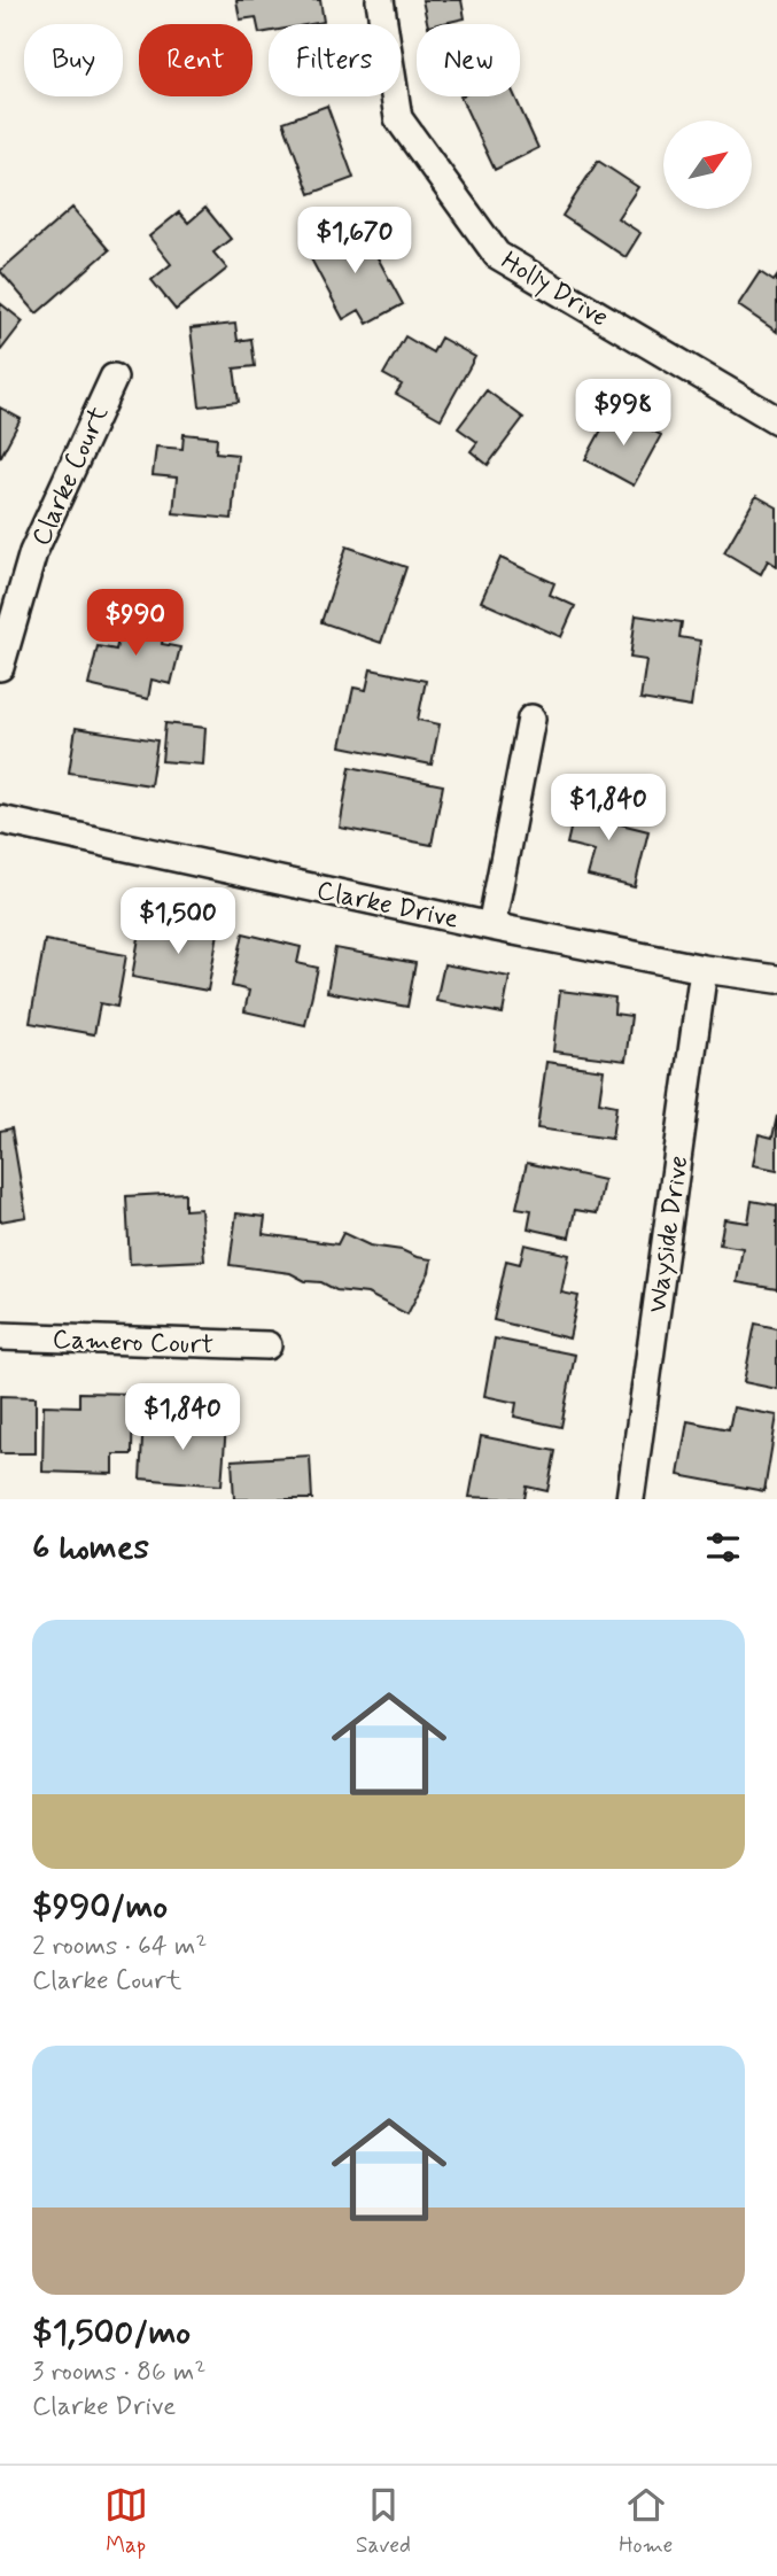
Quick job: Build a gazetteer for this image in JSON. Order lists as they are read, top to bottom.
{
  "streets": {
    "street": [
      "Holly Drive",
      "Clarke Court",
      "Clarke Drive",
      "Wayside Drive",
      "Camero Court"
    ]
  },
  "crossings": [
    ["Clarke Drive", "Wayside Drive"]
  ],
  "north": "top right",
  "page": {
    "chip": [
      "Buy",
      "Rent",
      "Filters",
      "New"
    ],
    "price": [
      "$1,670",
      "$998",
      "$990",
      "$1,840",
      "$1,500",
      "$1,840"
    ],
    "heading": "6 homes",
    "list": [
      {
        "name": "$990/mo",
        "note": "2 rooms · 64 m² · Clarke Court"
      },
      {
        "name": "$1,500/mo",
        "note": "3 rooms · 86 m² · Clarke Drive"
      }
    ],
    "tabs": ["Map", "Saved", "Home"]
  }
}
